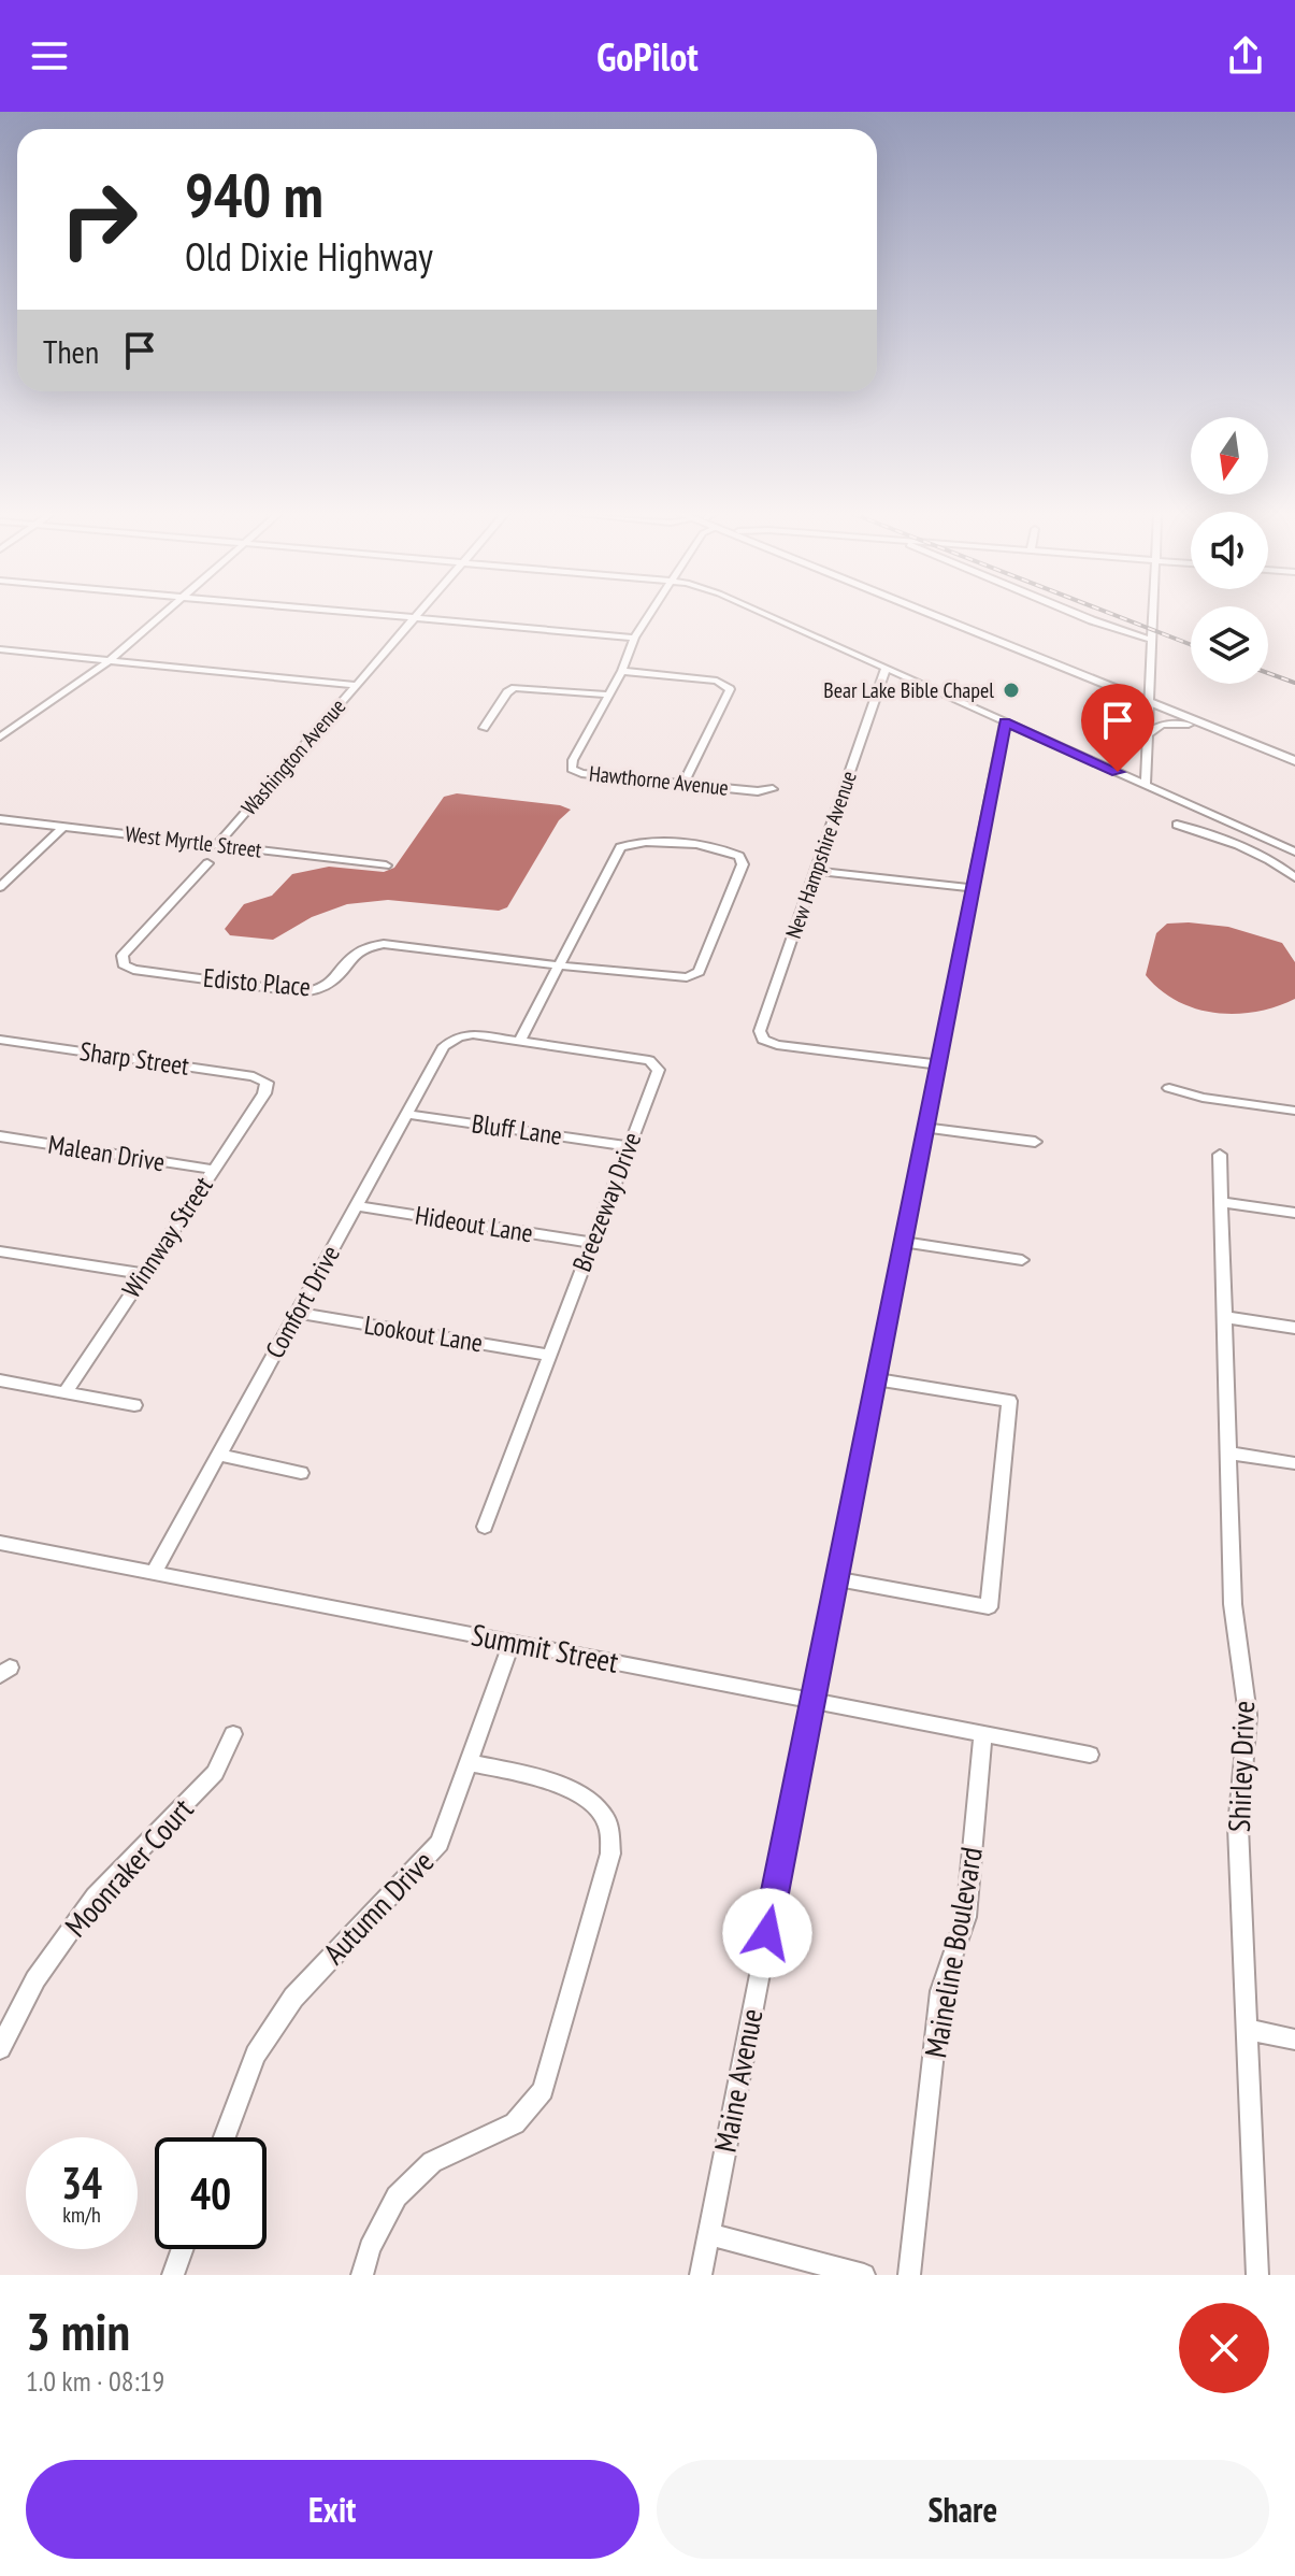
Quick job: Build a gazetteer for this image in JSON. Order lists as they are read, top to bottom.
{
  "streets": {
    "street": [
      "Washington Avenue",
      "Hawthorne Avenue",
      "West Myrtle Street",
      "New Hampshire Avenue",
      "Edisto Place",
      "Sharp Street",
      "Bluff Lane",
      "Malean Drive",
      "Breezeway Drive",
      "Hideout Lane",
      "Winnway Street",
      "Comfort Drive",
      "Lookout Lane",
      "Summit Street",
      "Shirley Drive",
      "Moonraker Court",
      "Autumn Drive",
      "Maineline Boulevard",
      "Maine Avenue"
    ]
  },
  "crossings": [
    ["Washington Avenue", "West Myrtle Street"],
    ["New Hampshire Avenue", "Maine Avenue"],
    ["Sharp Street", "Winnway Street"],
    ["Bluff Lane", "Breezeway Drive"],
    ["Bluff Lane", "Comfort Drive"],
    ["Malean Drive", "Winnway Street"],
    ["Breezeway Drive", "Hideout Lane"],
    ["Breezeway Drive", "Comfort Drive"],
    ["Breezeway Drive", "Lookout Lane"],
    ["Hideout Lane", "Comfort Drive"],
    ["Comfort Drive", "Lookout Lane"],
    ["Comfort Drive", "Summit Street"],
    ["Summit Street", "Autumn Drive"],
    ["Summit Street", "Maineline Boulevard"],
    ["Summit Street", "Maine Avenue"]
  ],
  "places": ["Bear Lake Bible Chapel"],
  "north": "bottom",
  "page": {
    "header": "GoPilot",
    "turn": ["940 m", "Old Dixie Highway"],
    "then": "Then",
    "speed": "34 km/h",
    "limit": "40",
    "heading": ["3 min", "1.0 km · 08:19"],
    "buttons": ["Exit", "Share"]
  }
}
